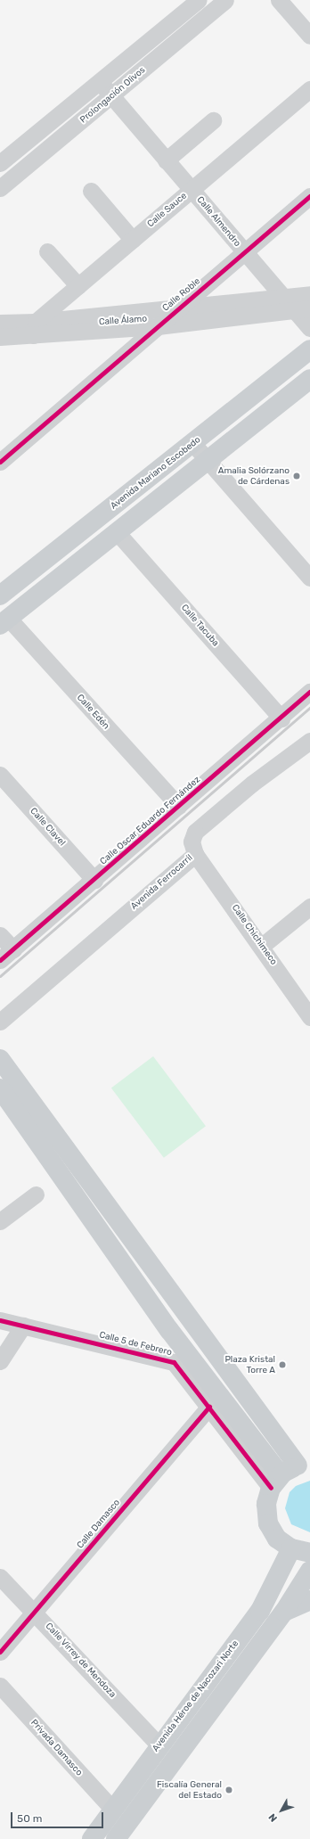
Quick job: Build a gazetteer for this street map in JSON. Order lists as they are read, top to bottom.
{
  "streets": {
    "main road": ["Avenida Mariano Escobedo", "Avenida Héroe de Nacozari Norte"],
    "street": [
      "Prolongación Olivos",
      "Calle Sauce",
      "Calle Almendro",
      "Calle Roble",
      "Calle Álamo",
      "Calle Tacuba",
      "Calle Edén",
      "Calle Oscar Eduardo Fernández",
      "Calle Clavel",
      "Avenida Ferrocarril",
      "Calle Chichimeco",
      "Calle 5 de Febrero",
      "Calle Damasco",
      "Calle Virrey de Mendoza",
      "Privada Damasco"
    ]
  },
  "crossings": [
    ["Prolongación Olivos", "Calle Almendro"],
    ["Calle Sauce", "Calle Almendro"],
    ["Calle Sauce", "Calle Álamo"],
    ["Calle Almendro", "Calle Roble"],
    ["Calle Almendro", "Calle Álamo"],
    ["Calle Roble", "Calle Álamo"],
    ["Calle Tacuba", "Calle Oscar Eduardo Fernández"],
    ["Calle Edén", "Calle Oscar Eduardo Fernández"],
    ["Calle Oscar Eduardo Fernández", "Calle Clavel"],
    ["Avenida Ferrocarril", "Calle Chichimeco"],
    ["Calle 5 de Febrero", "Calle Damasco"],
    ["Calle Damasco", "Calle Virrey de Mendoza"],
    ["Calle Virrey de Mendoza", "Avenida Héroe de Nacozari Norte"],
    ["Avenida Héroe de Nacozari Norte", "Privada Damasco"]
  ],
  "places": ["Amalia Solórzano de Cárdenas", "Plaza Kristal Torre A", "Fiscalía General del Estado"],
  "scale_bar": "50 m",
  "north": "bottom left"
}
